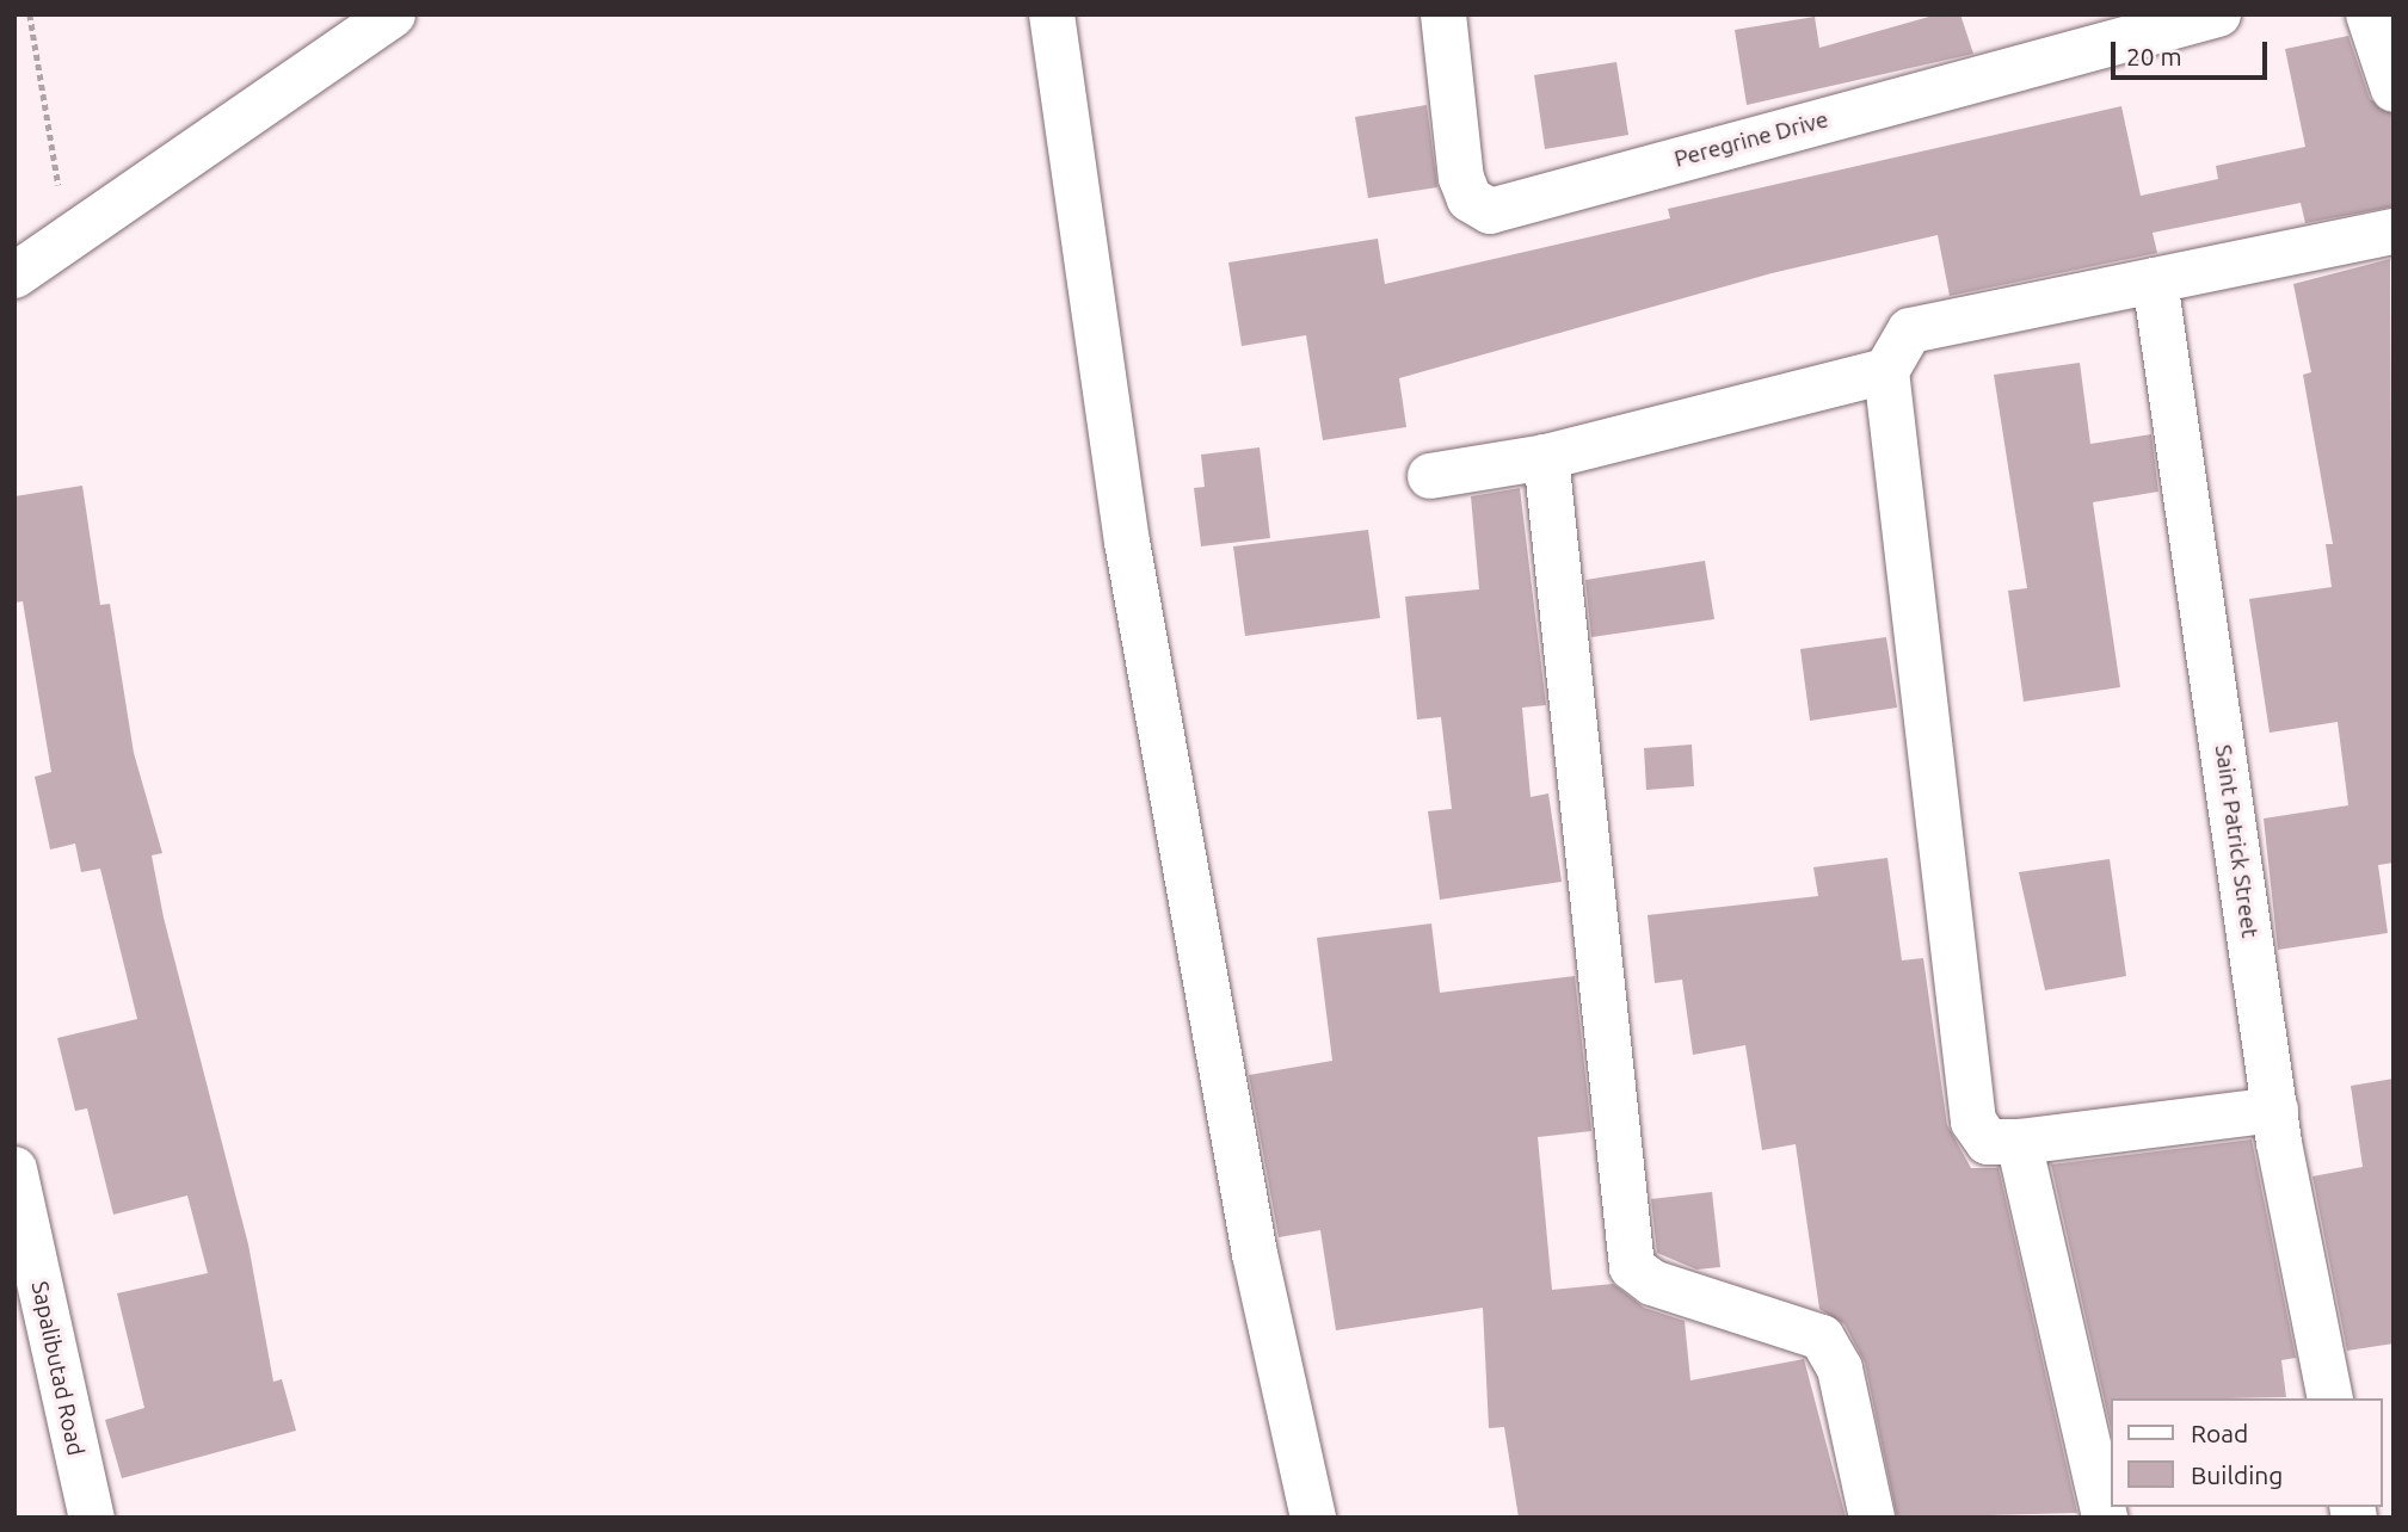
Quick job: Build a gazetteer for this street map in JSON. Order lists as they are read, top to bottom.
{
  "streets": {
    "street": ["Peregrine Drive", "Saint Patrick Street", "Sapalibutad Road"]
  },
  "legend": ["Road", "Building"],
  "scale_bar": "20 m"
}
